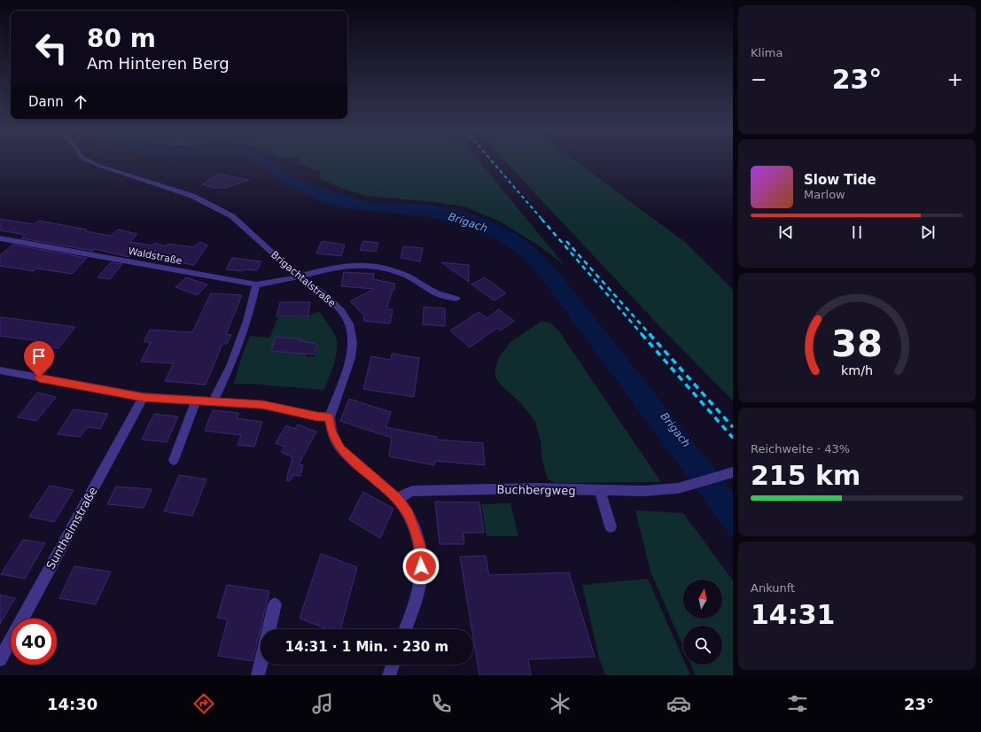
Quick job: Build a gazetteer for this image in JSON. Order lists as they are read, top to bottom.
{
  "streets": {
    "street": [
      "Waldstraße",
      "Brigachtalstraße",
      "Buchbergweg",
      "Suntheimstraße"
    ]
  },
  "crossings": [
    ["Waldstraße", "Brigachtalstraße"]
  ],
  "water": ["Brigach"],
  "north": "top",
  "page": {
    "tile": [
      "Klima",
      ["Reichweite · 43%", "215 km"],
      ["Ankunft", "14:31"]
    ],
    "turn": ["80 m", "Am Hinteren Berg"],
    "heat": ["−", "23°", "+"],
    "then": "Dann",
    "song": ["Slow Tide", "Marlow"],
    "limit": "40",
    "trip": "14:31 · 1 Min. · 230 m",
    "tabs": ["14:30", "23°"],
    "gauge": ["38", "km/h"]
  }
}
